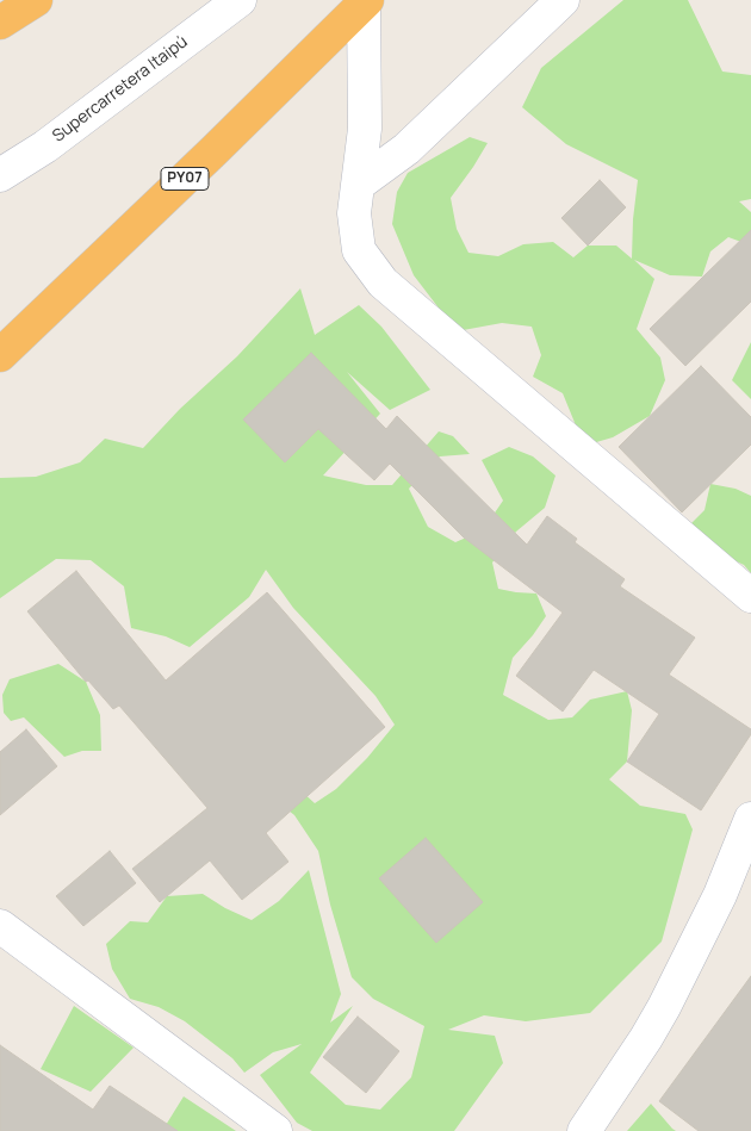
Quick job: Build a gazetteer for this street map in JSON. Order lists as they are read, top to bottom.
{
  "streets": {
    "highway": ["PY07"],
    "street": ["Supercarretera Itaipú"]
  }
}
